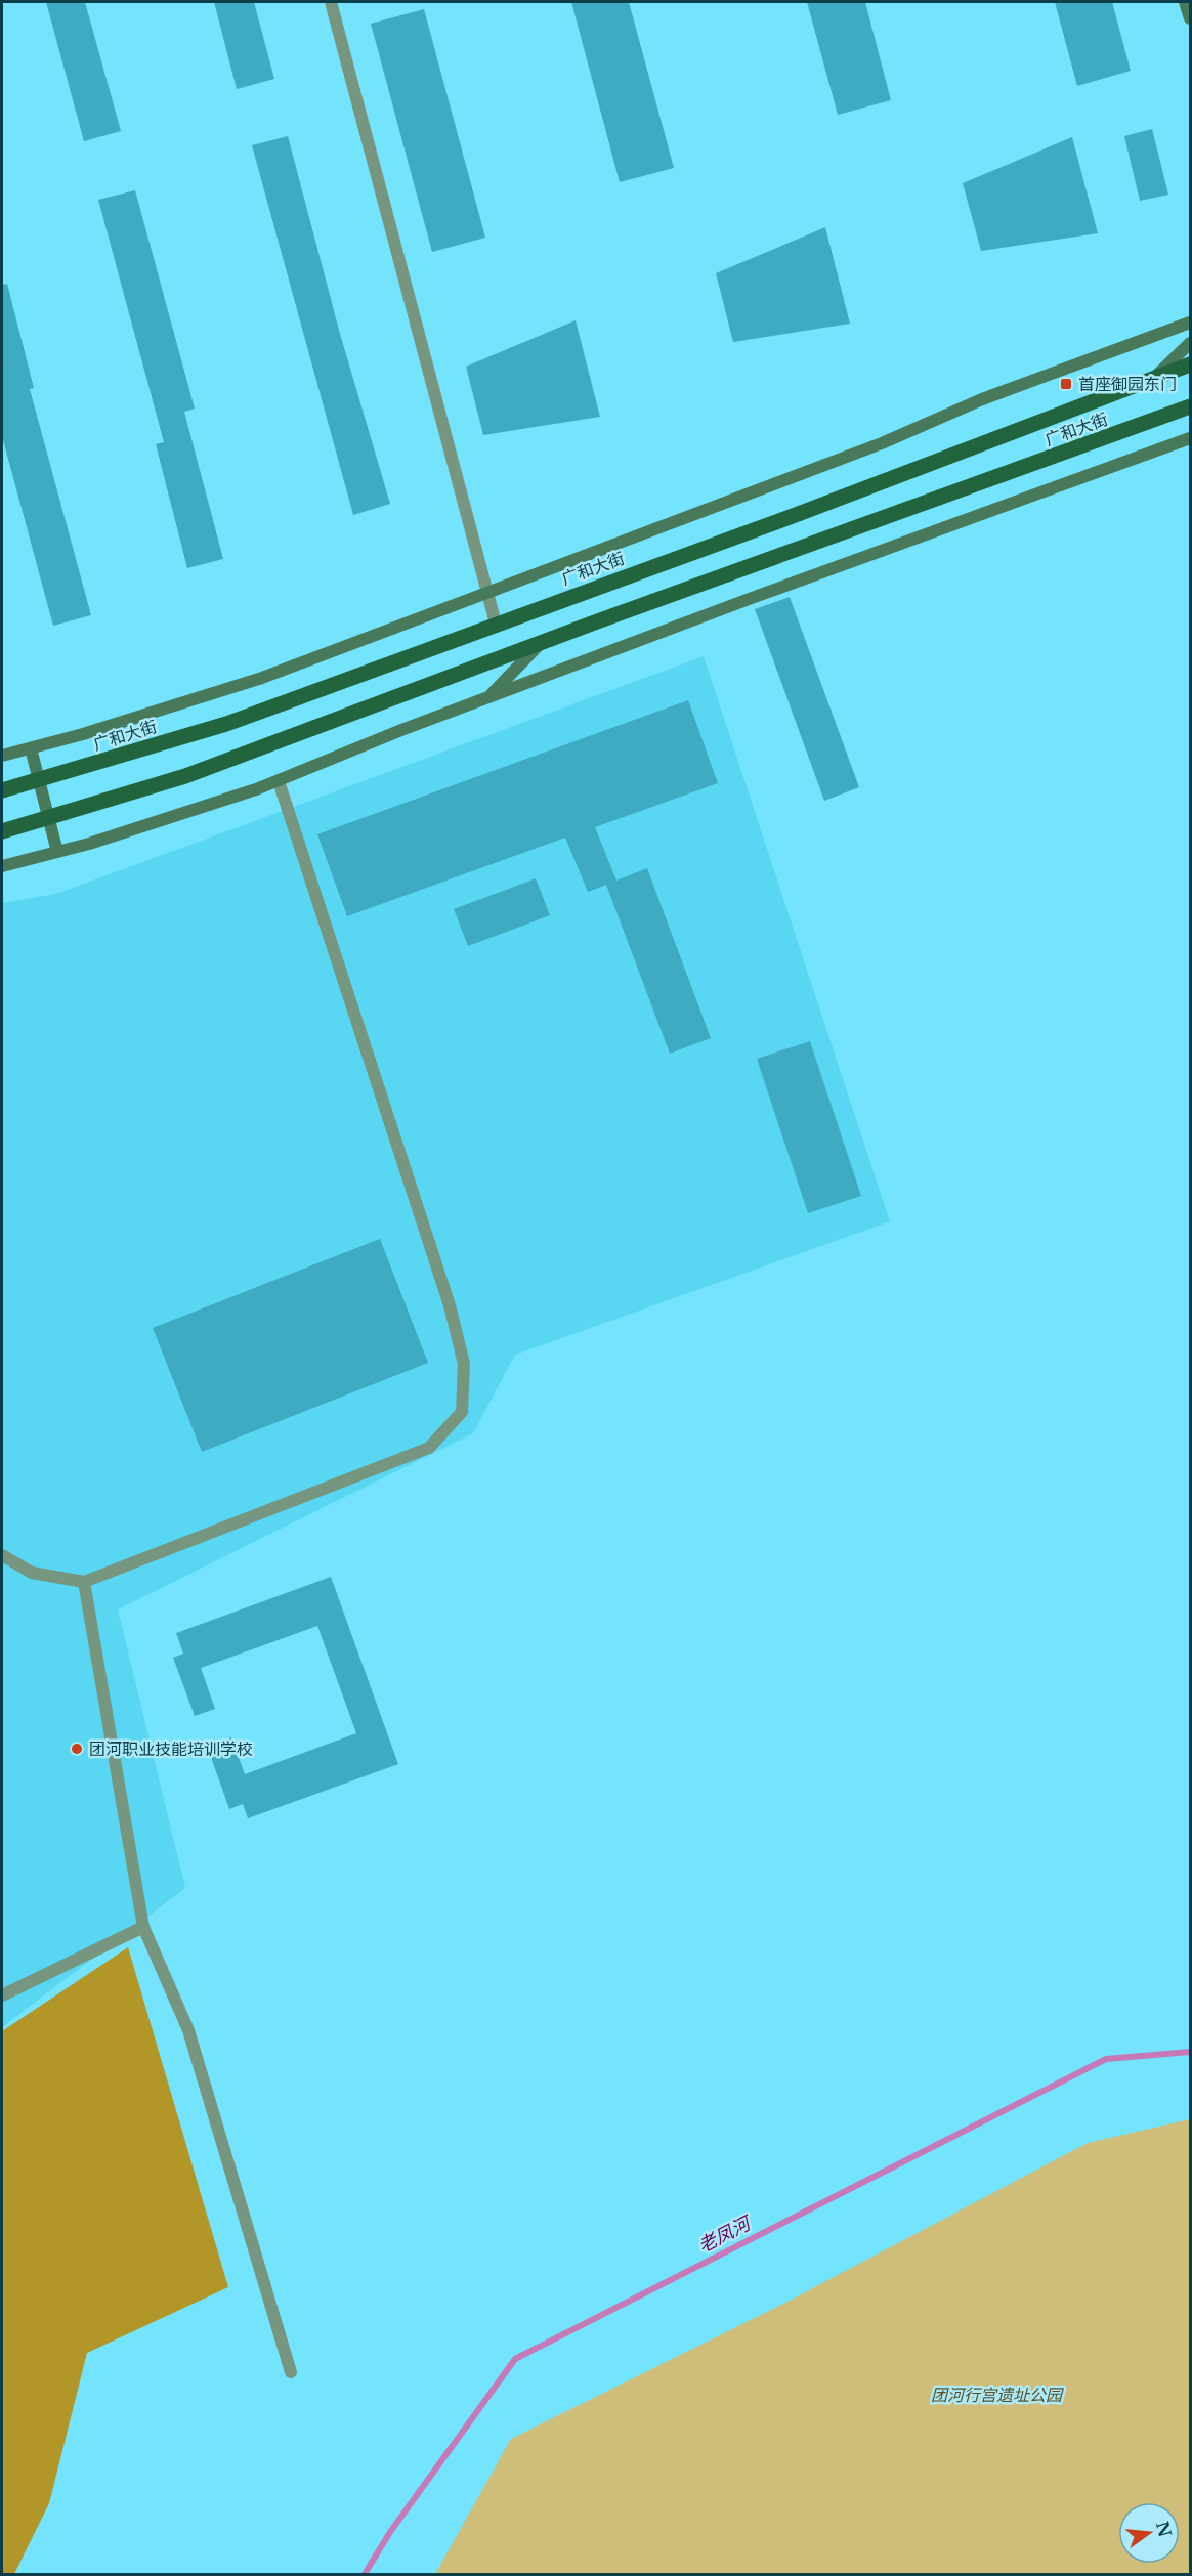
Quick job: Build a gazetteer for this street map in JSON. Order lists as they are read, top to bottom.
{
  "streets": {
    "main road": ["广和大街"]
  },
  "water": ["老凤河"],
  "parks": ["团河行宫遗址公园"],
  "places": {
    "transit": ["首座御园东门"],
    "other": ["团河职业技能培训学校"]
  },
  "north": "right"
}
